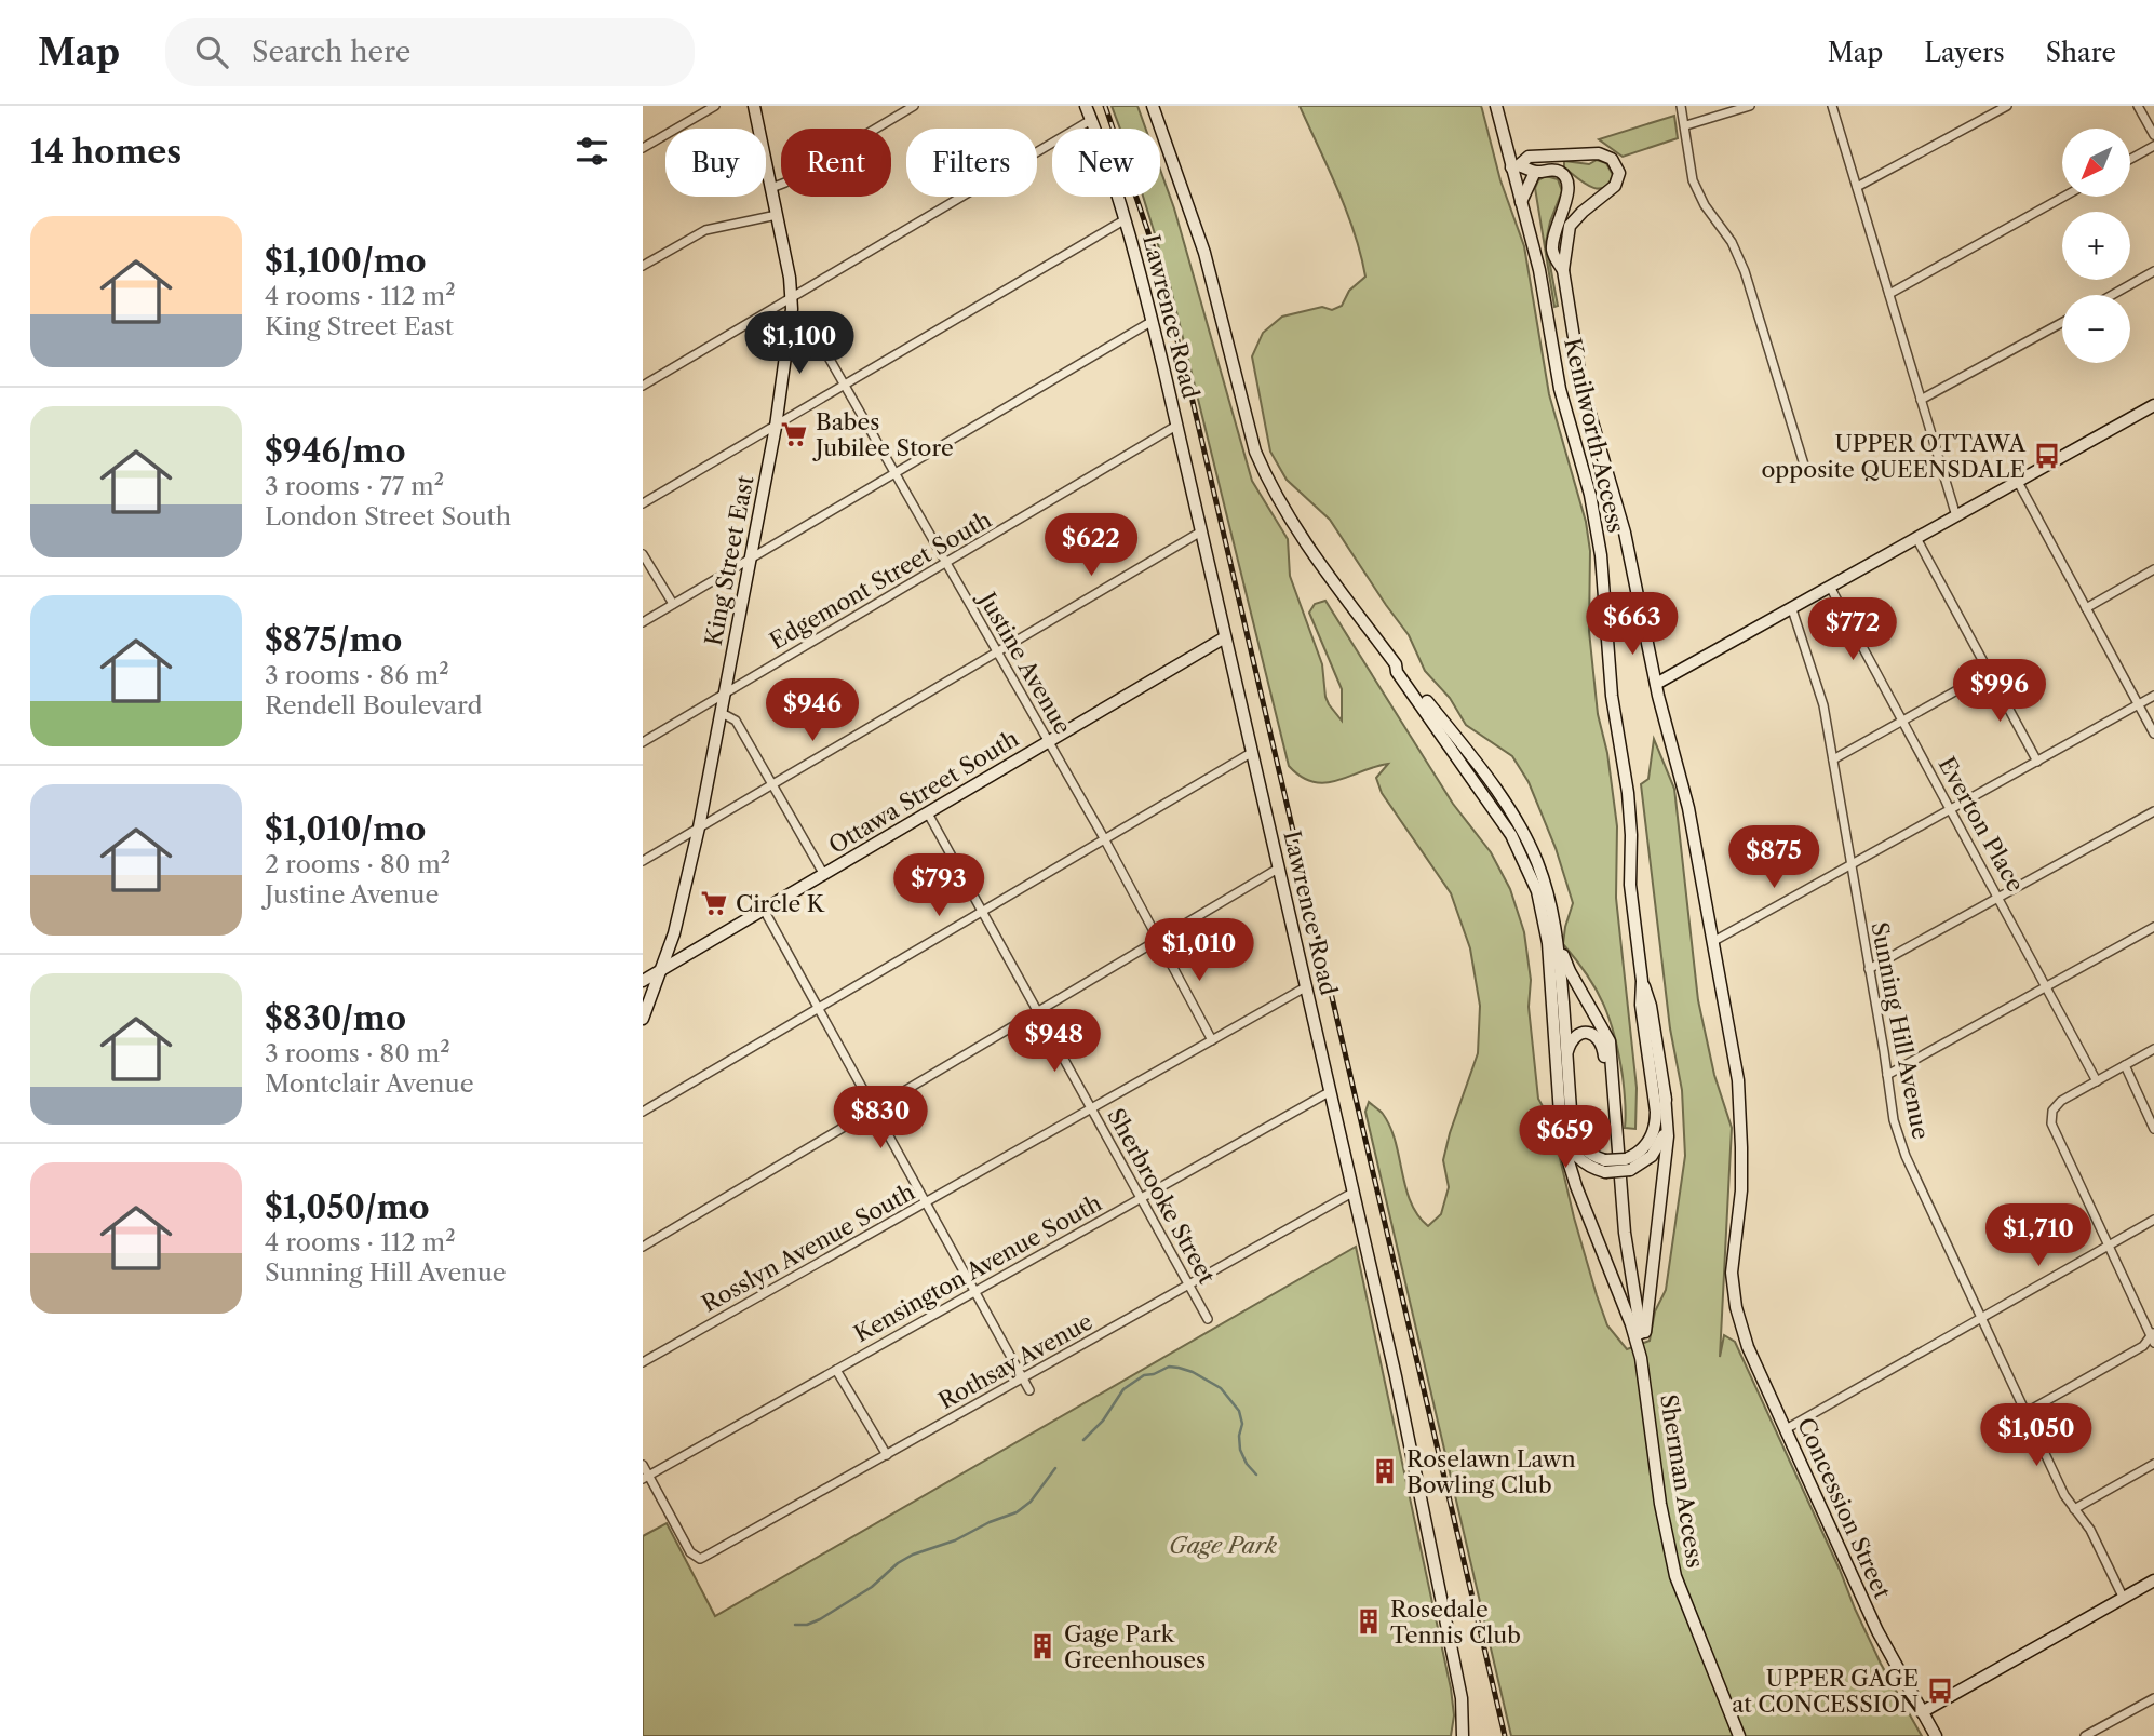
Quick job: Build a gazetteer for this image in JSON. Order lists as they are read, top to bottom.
{
  "streets": {
    "main road": [
      "Lawrence Road",
      "Kenilworth Access",
      "King Street East",
      "Ottawa Street South",
      "Sherman Access",
      "Concession Street"
    ],
    "street": [
      "Edgemont Street South",
      "Justine Avenue",
      "Everton Place",
      "Sunning Hill Avenue",
      "Sherbrooke Street",
      "Rosslyn Avenue South",
      "Kensington Avenue South",
      "Rothsay Avenue"
    ]
  },
  "crossings": [
    ["Lawrence Road", "Edgemont Street South"],
    ["Lawrence Road", "Ottawa Street South"],
    ["Lawrence Road", "Rosslyn Avenue South"],
    ["Lawrence Road", "Kensington Avenue South"],
    ["Lawrence Road", "Rothsay Avenue"],
    ["King Street East", "Edgemont Street South"],
    ["King Street East", "Justine Avenue"],
    ["King Street East", "Ottawa Street South"],
    ["Edgemont Street South", "Justine Avenue"],
    ["Justine Avenue", "Ottawa Street South"],
    ["Justine Avenue", "Rosslyn Avenue South"],
    ["Ottawa Street South", "Sherbrooke Street"],
    ["Sherbrooke Street", "Rosslyn Avenue South"],
    ["Sherbrooke Street", "Kensington Avenue South"],
    ["Sherbrooke Street", "Rothsay Avenue"],
    ["Kensington Avenue South", "Rothsay Avenue"]
  ],
  "parks": ["Gage Park"],
  "places": {
    "supermarket": ["Babes Jubilee Store", "Circle K"],
    "bus stop": ["UPPER OTTAWA opposite QUEENSDALE", "UPPER GAGE at CONCESSION"],
    "building": ["Roselawn Lawn Bowling Club", "Rosedale Tennis Club", "Gage Park Greenhouses"]
  },
  "north": "bottom left",
  "page": {
    "header": "Map",
    "search": "Search here",
    "nav": ["Map", "Layers", "Share"],
    "heading": "14 homes",
    "map_buttons": ["+", "−"],
    "chip": [
      "Buy",
      "Rent",
      "Filters",
      "New"
    ],
    "list": [
      {
        "name": "$1,100/mo",
        "note": "4 rooms · 112 m² · King Street East"
      },
      {
        "name": "$946/mo",
        "note": "3 rooms · 77 m² · London Street South"
      },
      {
        "name": "$875/mo",
        "note": "3 rooms · 86 m² · Rendell Boulevard"
      },
      {
        "name": "$1,010/mo",
        "note": "2 rooms · 80 m² · Justine Avenue"
      },
      {
        "name": "$830/mo",
        "note": "3 rooms · 80 m² · Montclair Avenue"
      },
      {
        "name": "$1,050/mo",
        "note": "4 rooms · 112 m² · Sunning Hill Avenue"
      }
    ],
    "price": [
      "$1,100",
      "$622",
      "$663",
      "$772",
      "$996",
      "$946",
      "$875",
      "$793",
      "$1,010",
      "$948",
      "$830",
      "$659",
      "$1,710",
      "$1,050"
    ]
  }
}
